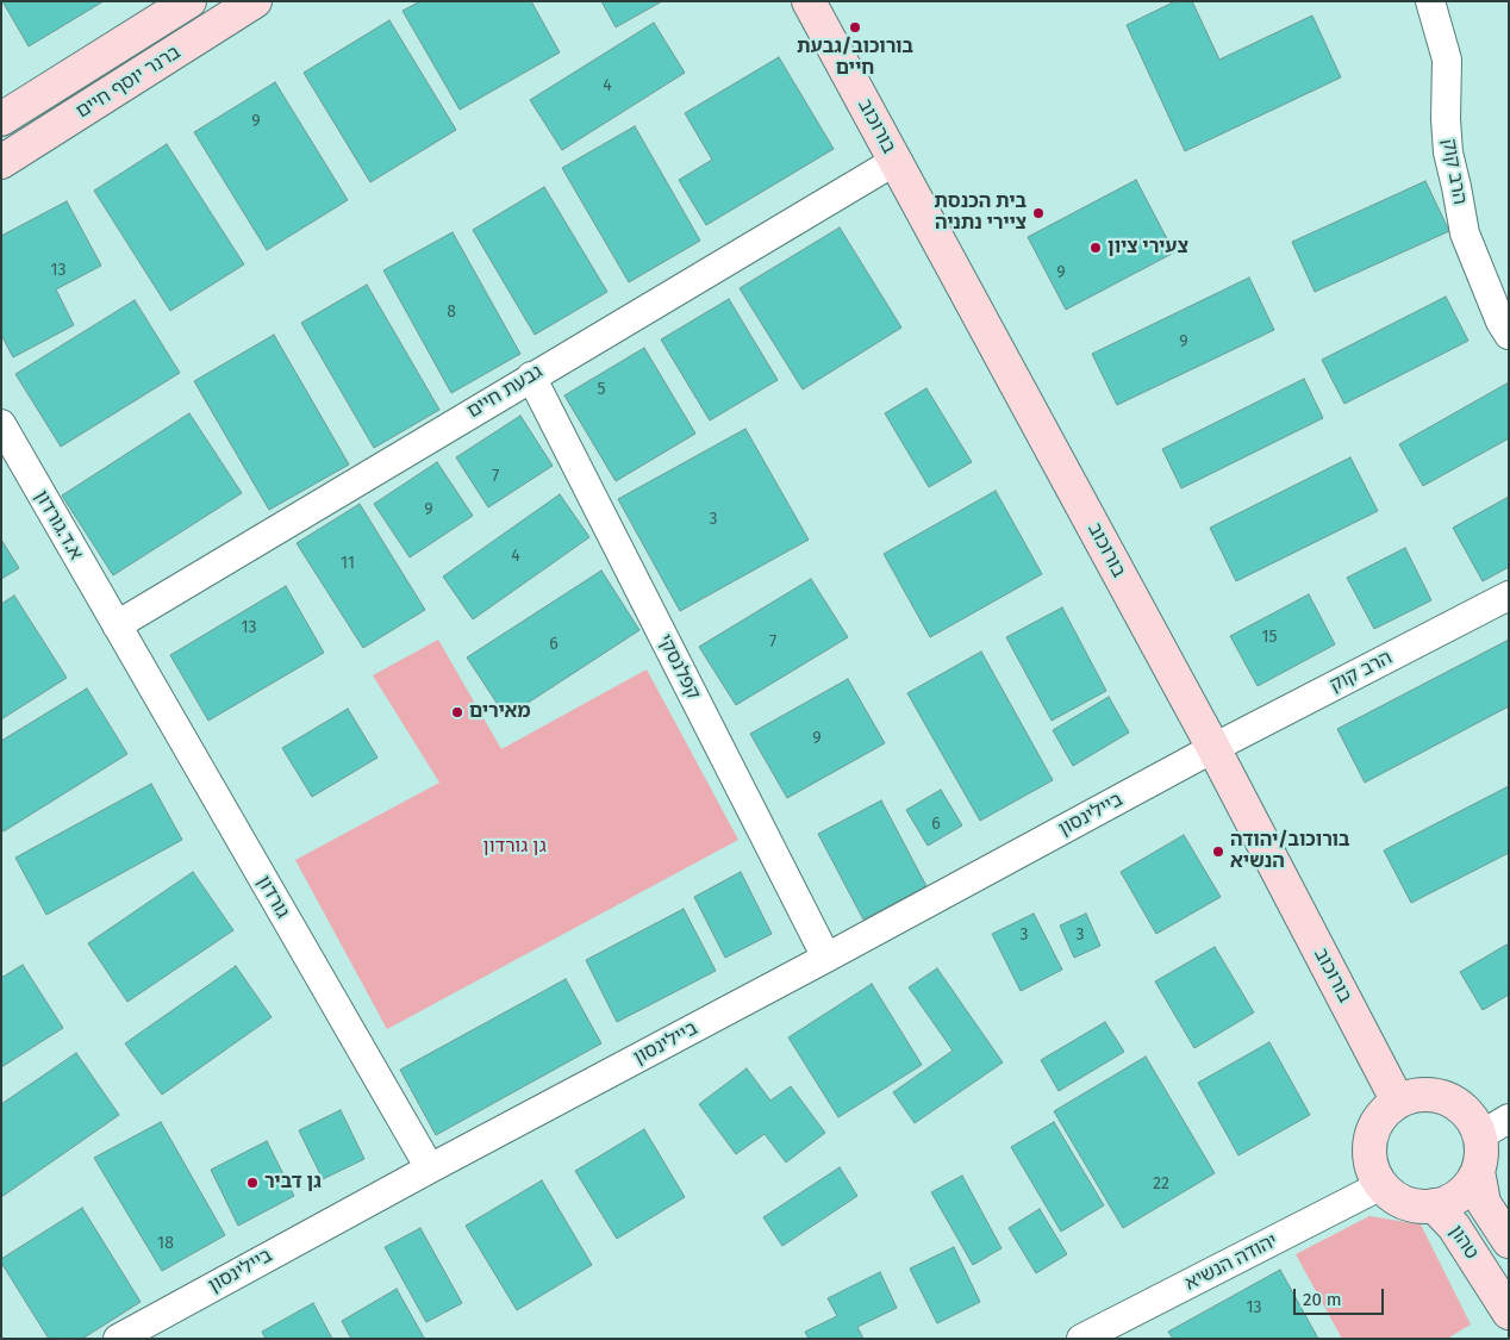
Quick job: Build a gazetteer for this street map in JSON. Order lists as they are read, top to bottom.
{
  "streets": {
    "street": [
      "ברנר יוסף חיים",
      "בורוכוב",
      "הרב קוק",
      "גבעת חיים",
      "א.ד.גורדון",
      "קפלנסקי",
      "ביילינסון",
      "גורדון",
      "טהון",
      "יהודה הנשיא"
    ]
  },
  "crossings": [
    ["בורוכוב", "הרב קוק"],
    ["בורוכוב", "גבעת חיים"],
    ["בורוכוב", "ביילינסון"],
    ["בורוכוב", "טהון"],
    ["בורוכוב", "יהודה הנשיא"],
    ["הרב קוק", "ביילינסון"],
    ["גבעת חיים", "א.ד.גורדון"],
    ["גבעת חיים", "קפלנסקי"],
    ["גבעת חיים", "גורדון"],
    ["א.ד.גורדון", "גורדון"],
    ["קפלנסקי", "ביילינסון"],
    ["ביילינסון", "גורדון"],
    ["טהון", "יהודה הנשיא"]
  ],
  "parks": ["גן גורדון"],
  "places": [
    "בורוכוב/גבעת חיים",
    "בית הכנסת ציירי נתניה",
    "צעירי ציון",
    "מאירים",
    "בורוכוב/יהודה הנשיא",
    "גן דביר"
  ],
  "house_numbers": [
    "4",
    "9",
    "13",
    "9",
    "8",
    "9",
    "5",
    "7",
    "9",
    "3",
    "4",
    "11",
    "13",
    "15",
    "7",
    "6",
    "9",
    "6",
    "3",
    "3",
    "22",
    "18",
    "13"
  ],
  "scale_bar": "20 m"
}
